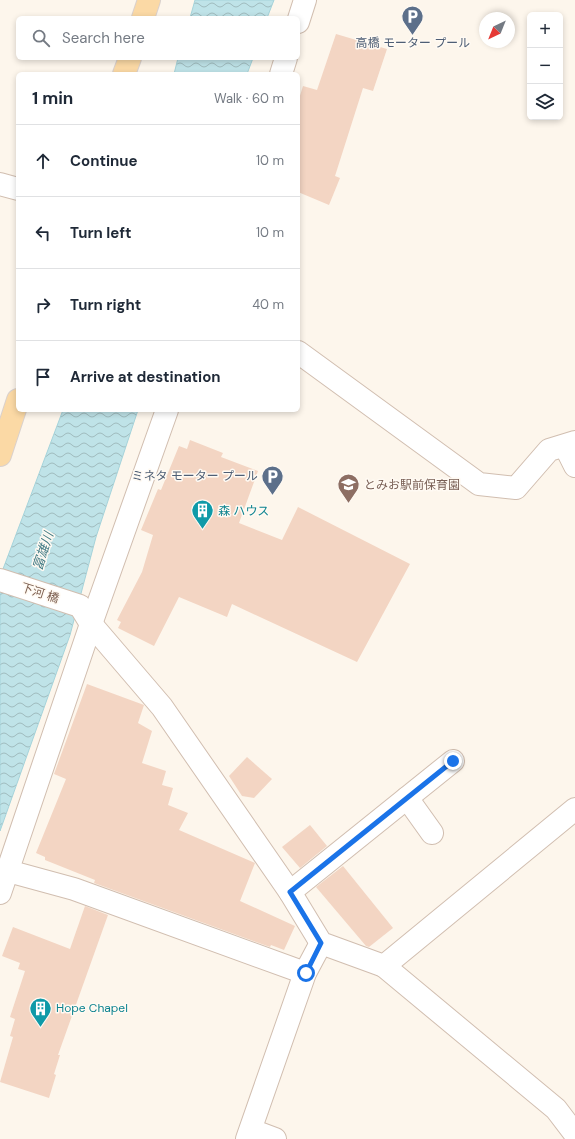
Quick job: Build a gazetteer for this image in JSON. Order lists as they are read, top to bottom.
{
  "streets": {
    "street": ["下河 橋"]
  },
  "water": ["富雄川"],
  "places": {
    "parking": ["高橋 モーター プール", "ミネタ モーター プール"],
    "school or university": ["とみお駅前保育園"],
    "building": ["森 ハウス", "Hope Chapel"]
  },
  "north": "bottom left",
  "page": {
    "map_buttons": ["+", "−"],
    "search": "Search here",
    "heading": ["1 min", "Walk · 60 m"],
    "list": [
      ["Continue", "10 m"],
      ["Turn left", "10 m"],
      ["Turn right", "40 m"],
      "Arrive at destination"
    ]
  }
}
